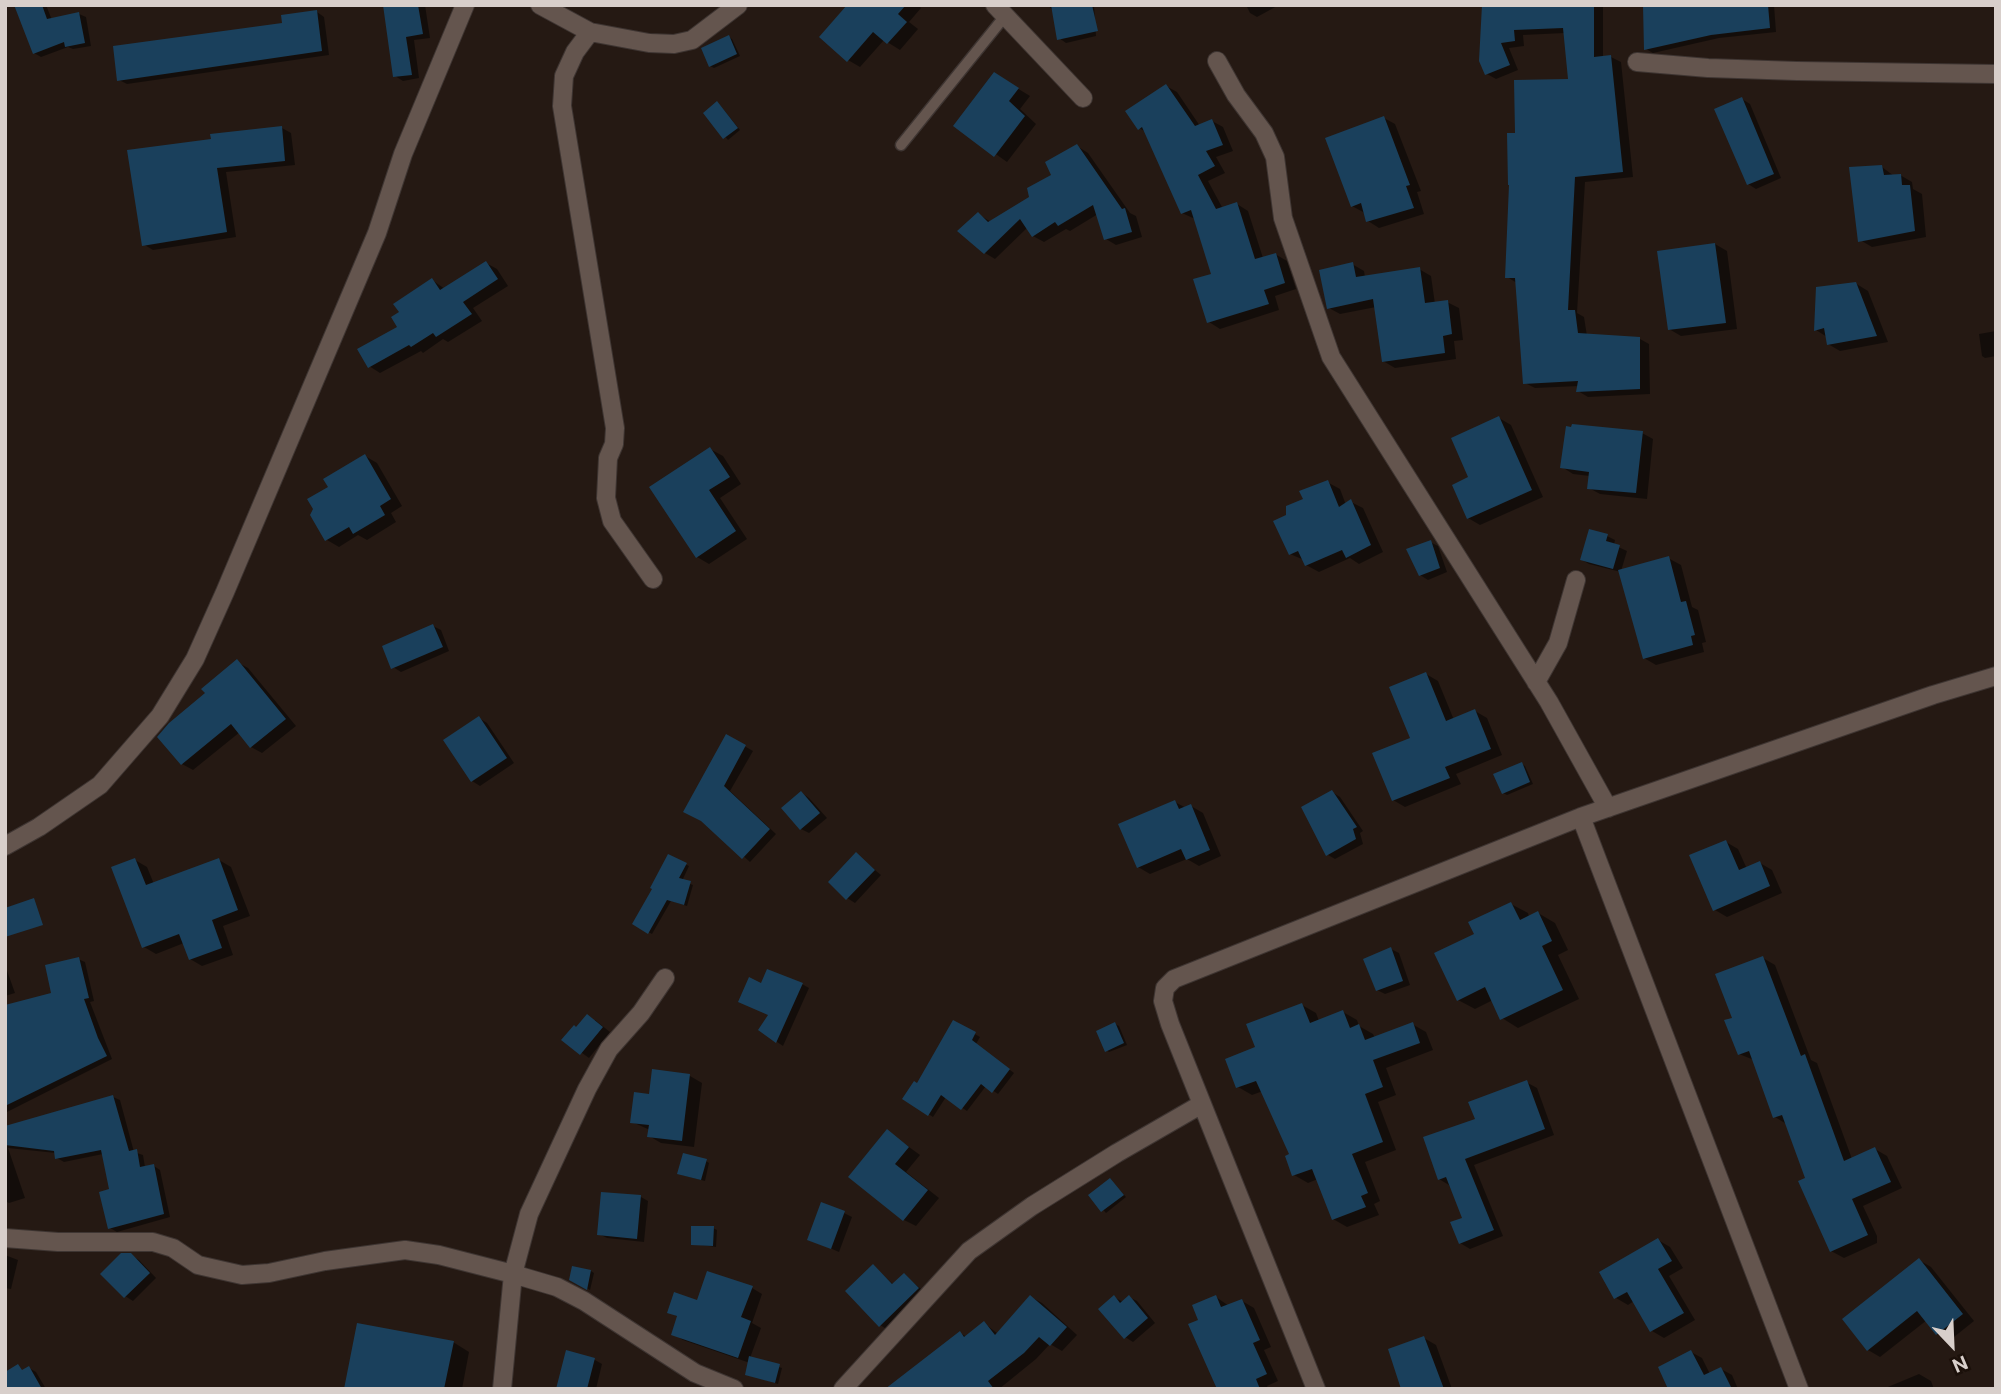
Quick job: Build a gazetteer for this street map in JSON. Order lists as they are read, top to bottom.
{
  "north": "bottom right"
}
